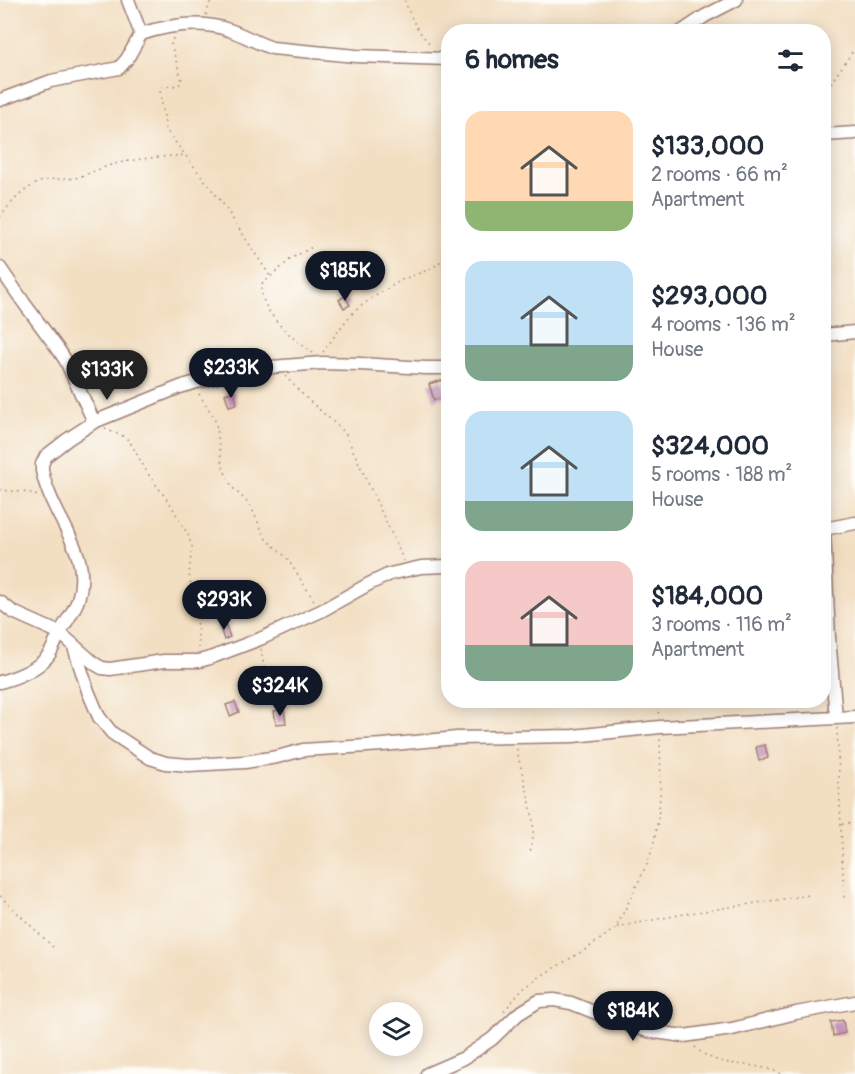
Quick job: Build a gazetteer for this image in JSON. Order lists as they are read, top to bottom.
{
  "page": {
    "heading": "6 homes",
    "list": [
      {
        "name": "$133,000",
        "note": "2 rooms · 66 m² · Apartment"
      },
      {
        "name": "$293,000",
        "note": "4 rooms · 136 m² · House"
      },
      {
        "name": "$324,000",
        "note": "5 rooms · 188 m² · House"
      },
      {
        "name": "$184,000",
        "note": "3 rooms · 116 m² · Apartment"
      }
    ],
    "price": [
      "$185K",
      "$233K",
      "$133K",
      "$293K",
      "$324K",
      "$184K"
    ]
  }
}
